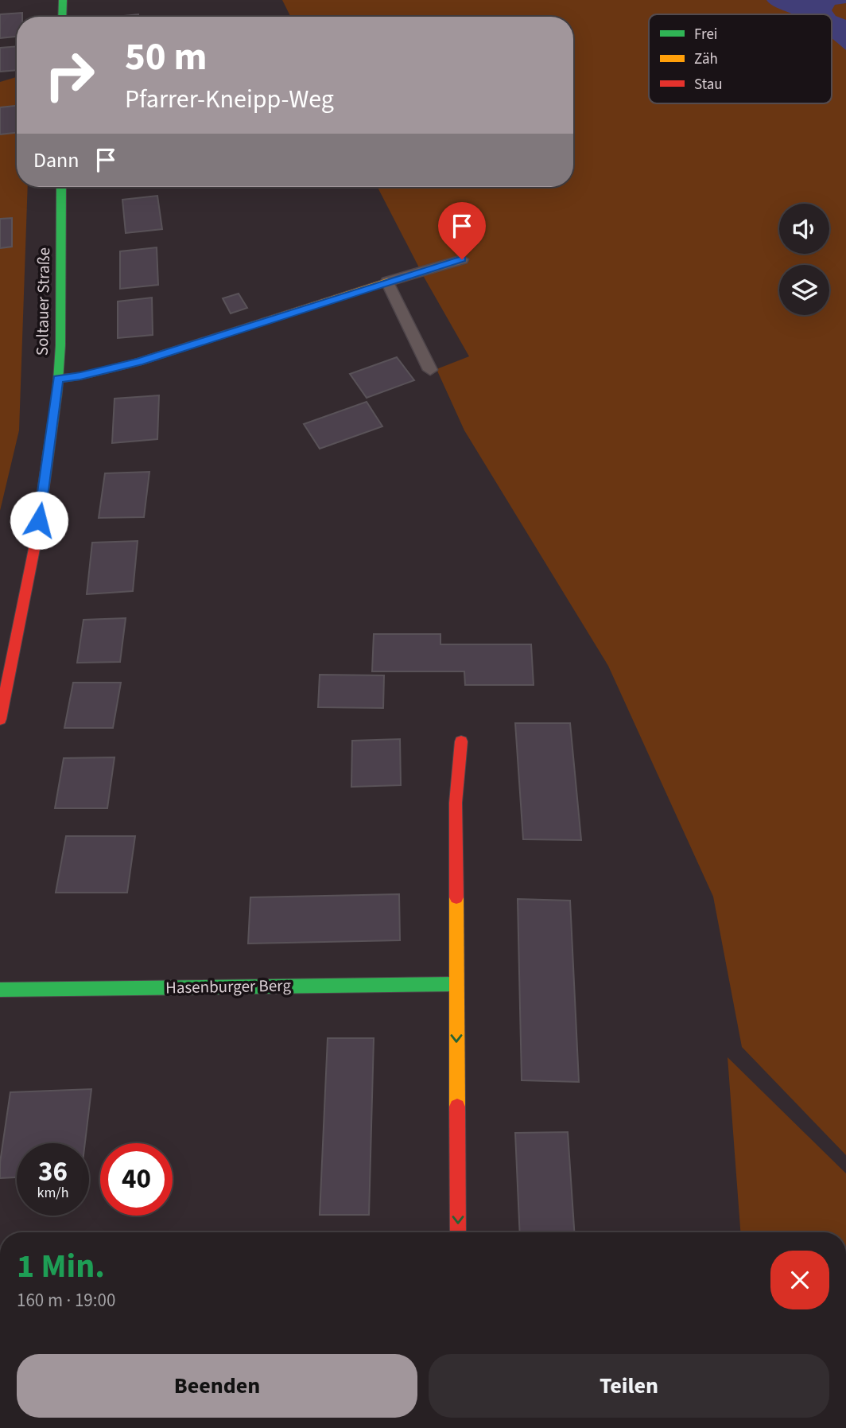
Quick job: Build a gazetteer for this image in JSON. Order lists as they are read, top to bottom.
{
  "streets": {
    "street": ["Soltauer Straße", "Hasenburger Berg"]
  },
  "legend": ["Frei", "Zäh", "Stau"],
  "page": {
    "turn": ["50 m", "Pfarrer-Kneipp-Weg"],
    "then": "Dann",
    "speed": "36 km/h",
    "limit": "40",
    "heading": ["1 Min.", "160 m · 19:00"],
    "buttons": ["Beenden", "Teilen"]
  }
}
